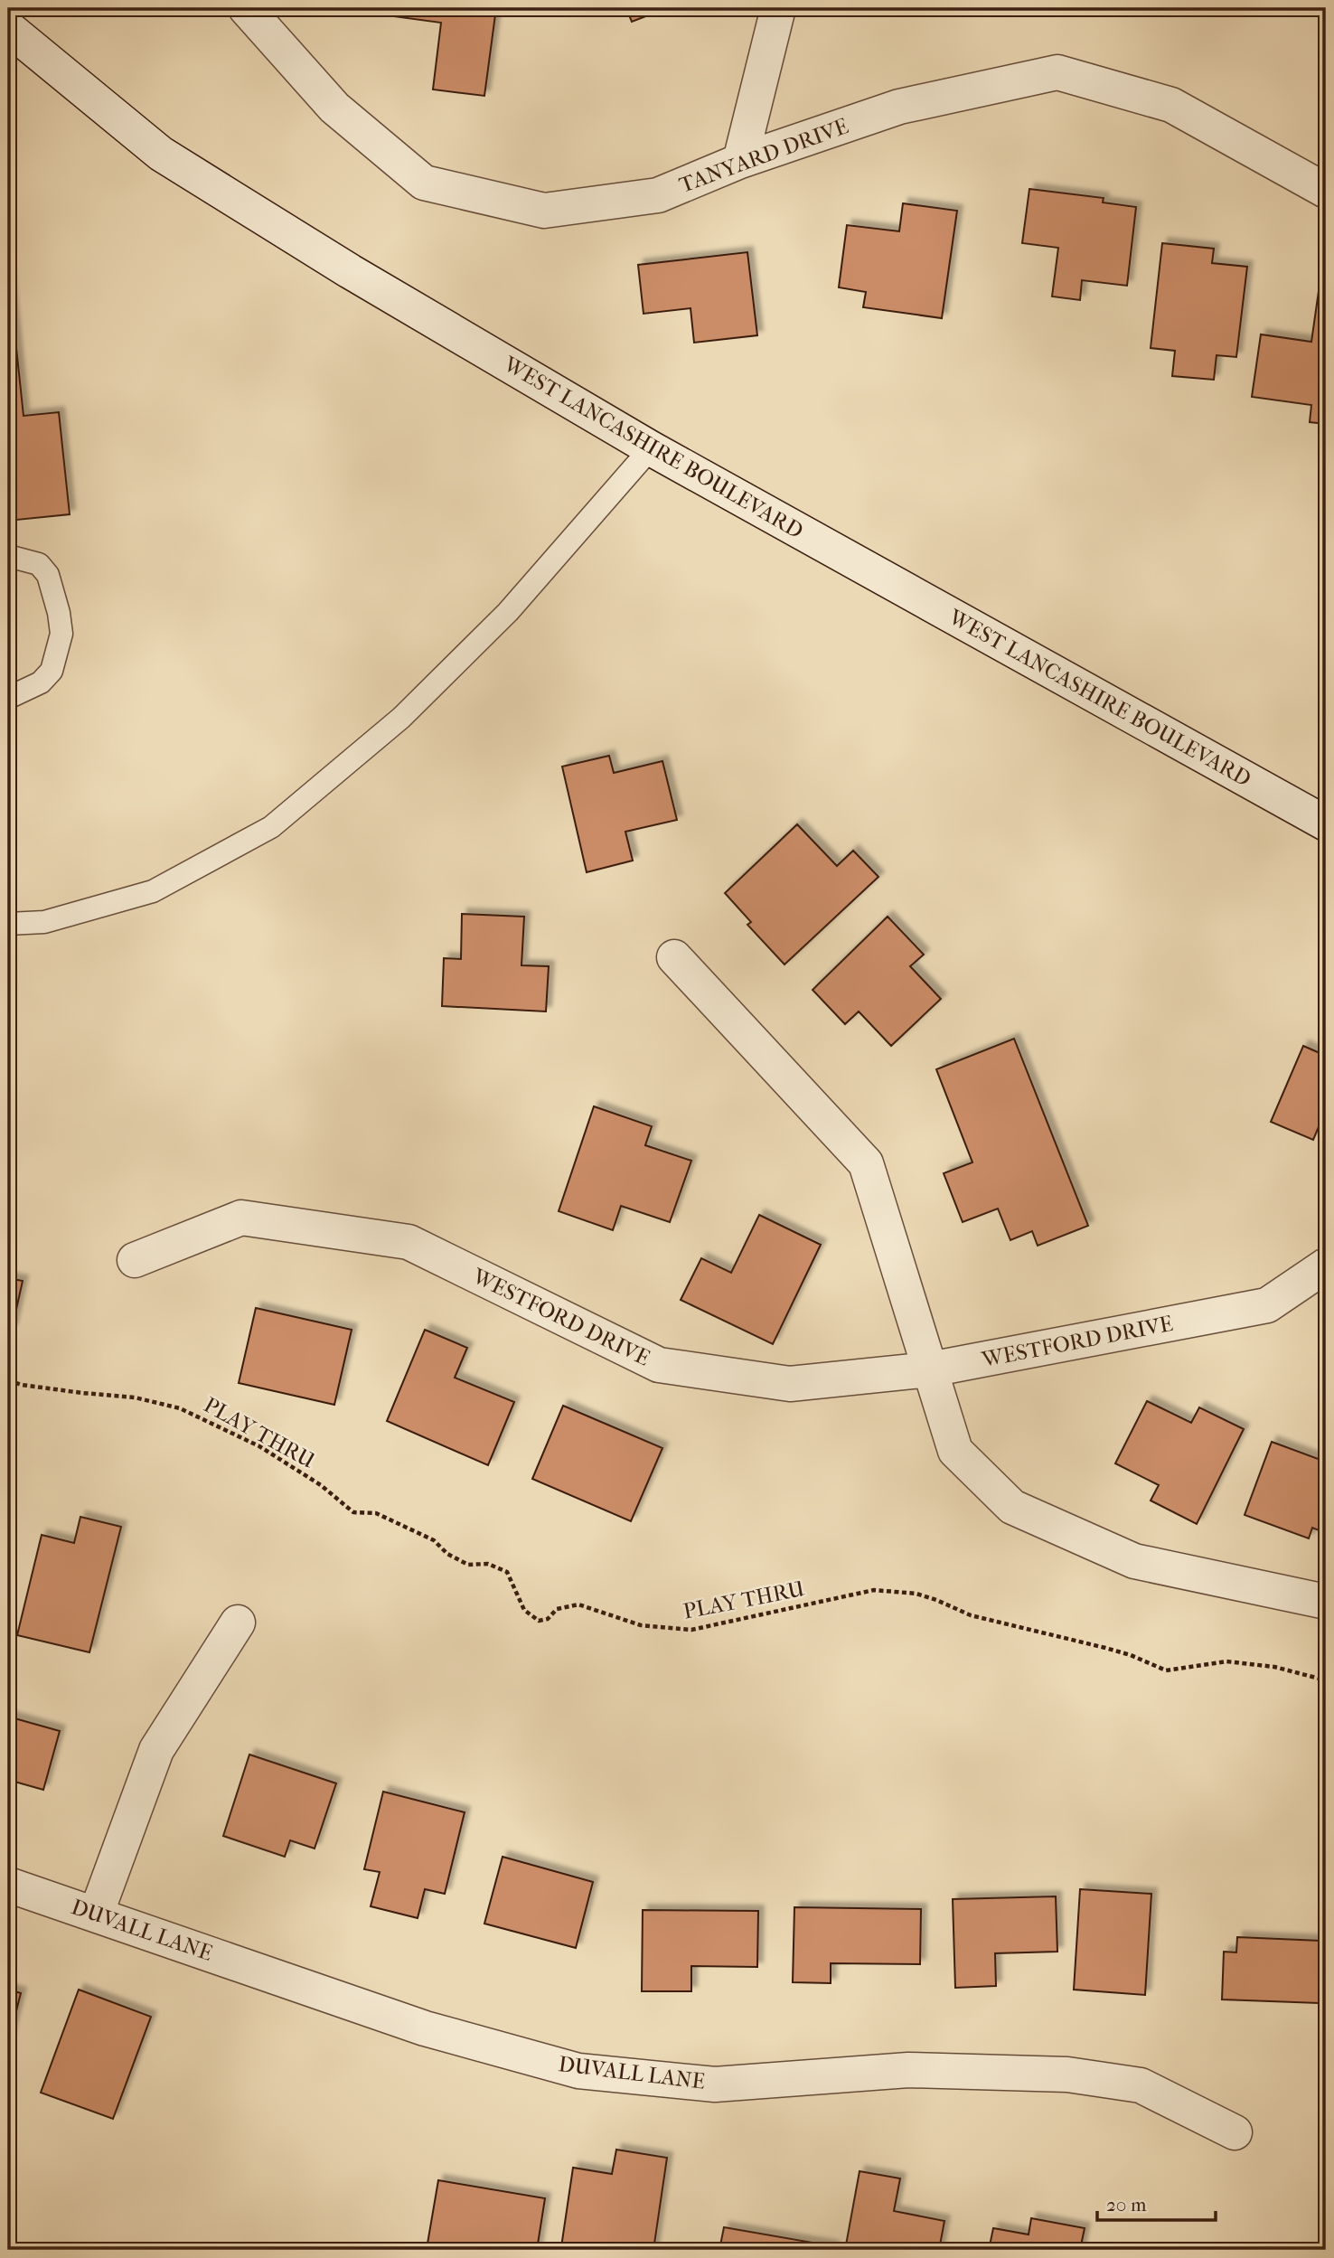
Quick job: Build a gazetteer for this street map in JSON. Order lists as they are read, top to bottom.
{
  "streets": {
    "street": [
      "TANYARD DRIVE",
      "WEST LANCASHIRE BOULEVARD",
      "WESTFORD DRIVE",
      "DUVALL LANE"
    ],
    "path": ["PLAY THRU"]
  },
  "scale_bar": "20 m"
}
